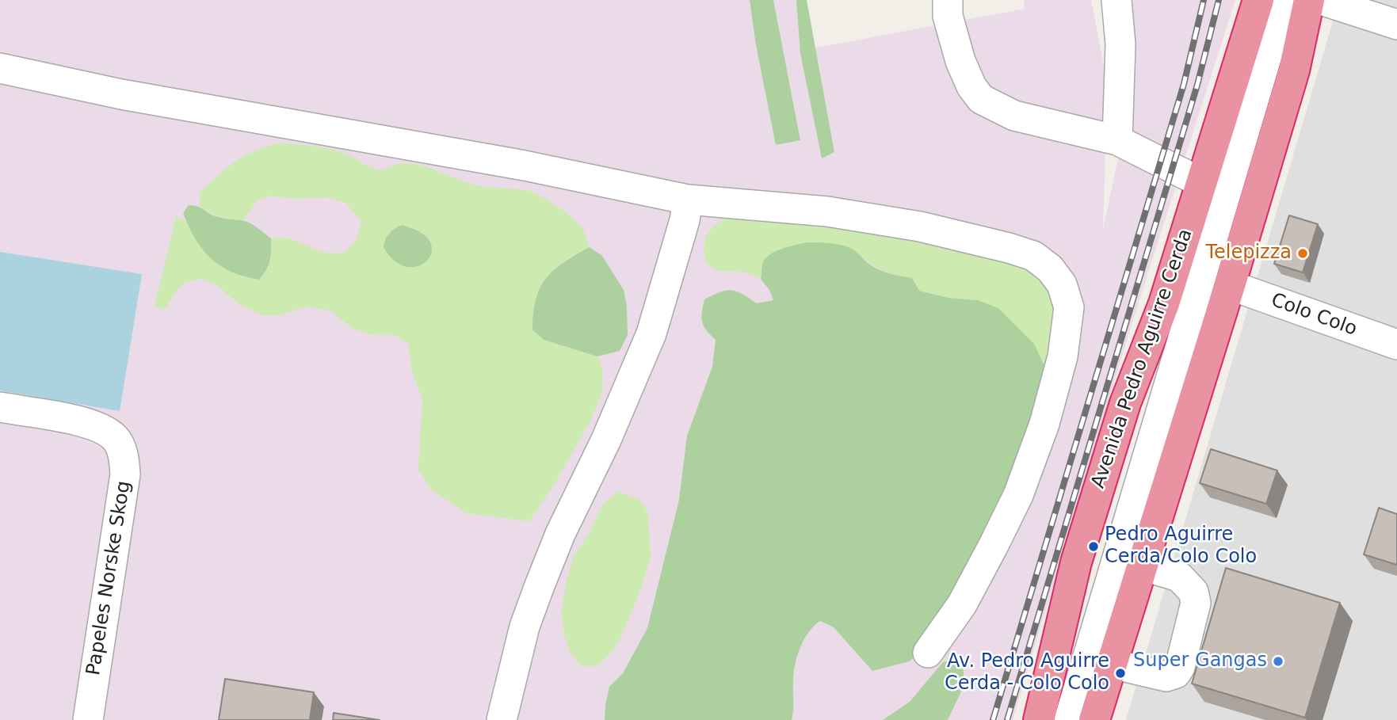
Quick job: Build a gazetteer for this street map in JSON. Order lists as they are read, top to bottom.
{
  "streets": {
    "highway": ["Avenida Pedro Aguirre Cerda"],
    "street": ["Colo Colo", "Papeles Norske Skog"]
  },
  "places": [
    "Telepizza",
    "Pedro Aguirre Cerda/Colo Colo",
    "Super Gangas",
    "Av. Pedro Aguirre Cerda - Colo Colo"
  ]
}
